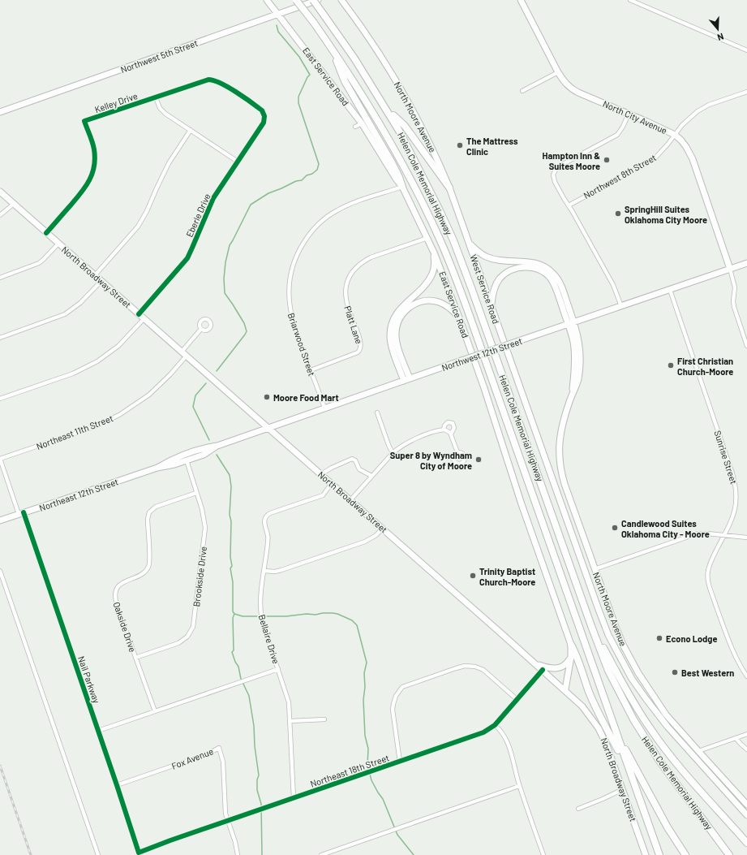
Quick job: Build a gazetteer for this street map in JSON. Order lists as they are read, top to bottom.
{
  "streets": {
    "highway": ["Helen Cole Memorial Highway"],
    "main road": [
      "Northwest 5th Street",
      "East Service Road",
      "North Moore Avenue",
      "North City Avenue",
      "North Broadway Street",
      "West Service Road",
      "Northwest 12th Street",
      "Northeast 12th Street"
    ],
    "street": [
      "Kelley Drive",
      "Northwest 8th Street",
      "Eberle Drive",
      "Platt Lane",
      "Briarwood Street",
      "Northeast 11th Street",
      "Sunrise Street",
      "Brookside Drive",
      "Oakside Drive",
      "Bellaire Drive",
      "Nail Parkway",
      "Fox Avenue",
      "Northeast 18th Street"
    ]
  },
  "crossings": [
    ["Northwest 5th Street", "East Service Road"],
    ["East Service Road", "North Broadway Street"],
    ["East Service Road", "Platt Lane"],
    ["East Service Road", "Briarwood Street"],
    ["Kelley Drive", "Eberle Drive"],
    ["Kelley Drive", "North Broadway Street"],
    ["North Moore Avenue", "West Service Road"],
    ["North Moore Avenue", "Northwest 12th Street"],
    ["North City Avenue", "Northwest 8th Street"],
    ["North City Avenue", "Northwest 12th Street"],
    ["Eberle Drive", "North Broadway Street"],
    ["North Broadway Street", "Northwest 12th Street"],
    ["North Broadway Street", "Northeast 11th Street"],
    ["North Broadway Street", "Bellaire Drive"],
    ["North Broadway Street", "Northeast 18th Street"],
    ["Platt Lane", "Briarwood Street"],
    ["Briarwood Street", "Northwest 12th Street"],
    ["Northwest 12th Street", "Sunrise Street"],
    ["Northwest 12th Street", "Northeast 12th Street"],
    ["Northeast 11th Street", "Nail Parkway"],
    ["Northeast 12th Street", "Brookside Drive"],
    ["Northeast 12th Street", "Nail Parkway"],
    ["Brookside Drive", "Oakside Drive"],
    ["Bellaire Drive", "Northeast 18th Street"],
    ["Nail Parkway", "Fox Avenue"],
    ["Nail Parkway", "Northeast 18th Street"],
    ["Fox Avenue", "Northeast 18th Street"]
  ],
  "places": [
    "The Mattress Clinic",
    "Hampton Inn & Suites Moore",
    "SpringHill Suites Oklahoma City Moore",
    "First Christian Church-Moore",
    "Moore Food Mart",
    "Super 8 by Wyndham City of Moore",
    "Candlewood Suites Oklahoma City - Moore",
    "Trinity Baptist Church-Moore",
    "Econo Lodge",
    "Best Western"
  ],
  "north": "bottom"
}
